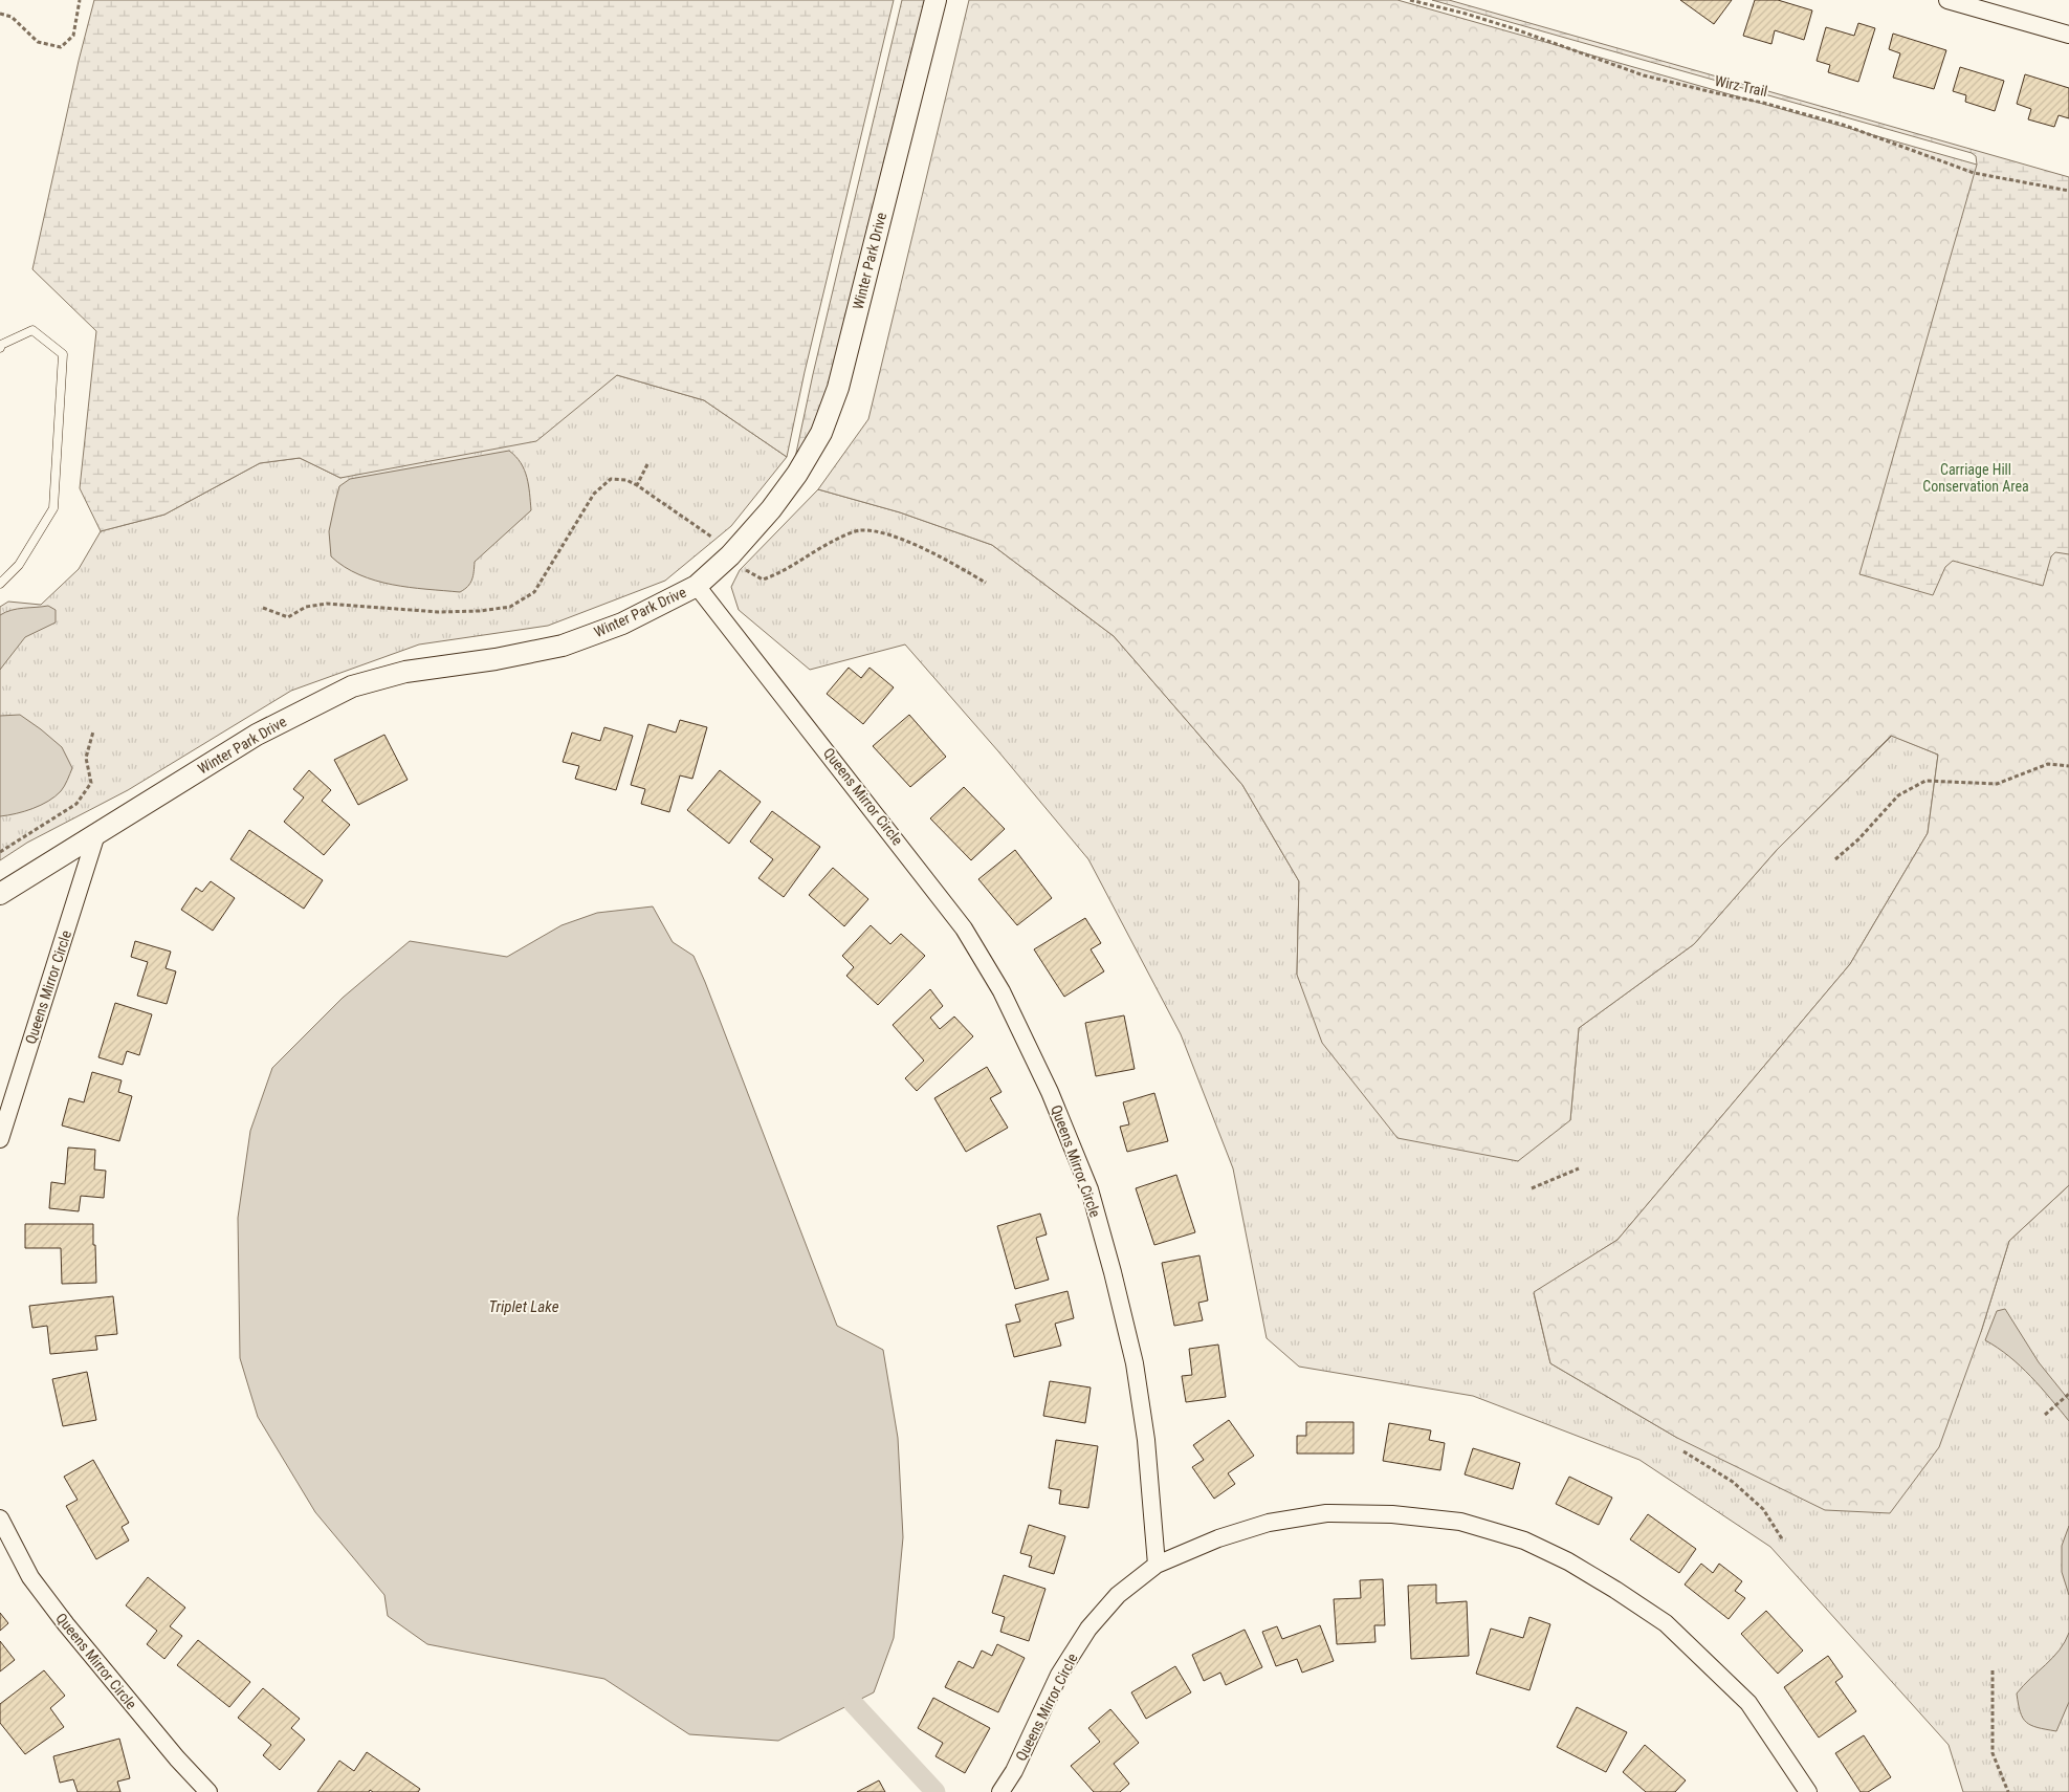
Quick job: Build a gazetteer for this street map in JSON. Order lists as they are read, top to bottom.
{
  "streets": {
    "street": ["Winter Park Drive", "Queens Mirror Circle"],
    "path": ["Wirz Trail"]
  },
  "crossings": [
    ["Winter Park Drive", "Queens Mirror Circle"]
  ],
  "water": ["Triplet Lake"],
  "parks": ["Carriage Hill Conservation Area"]
}
